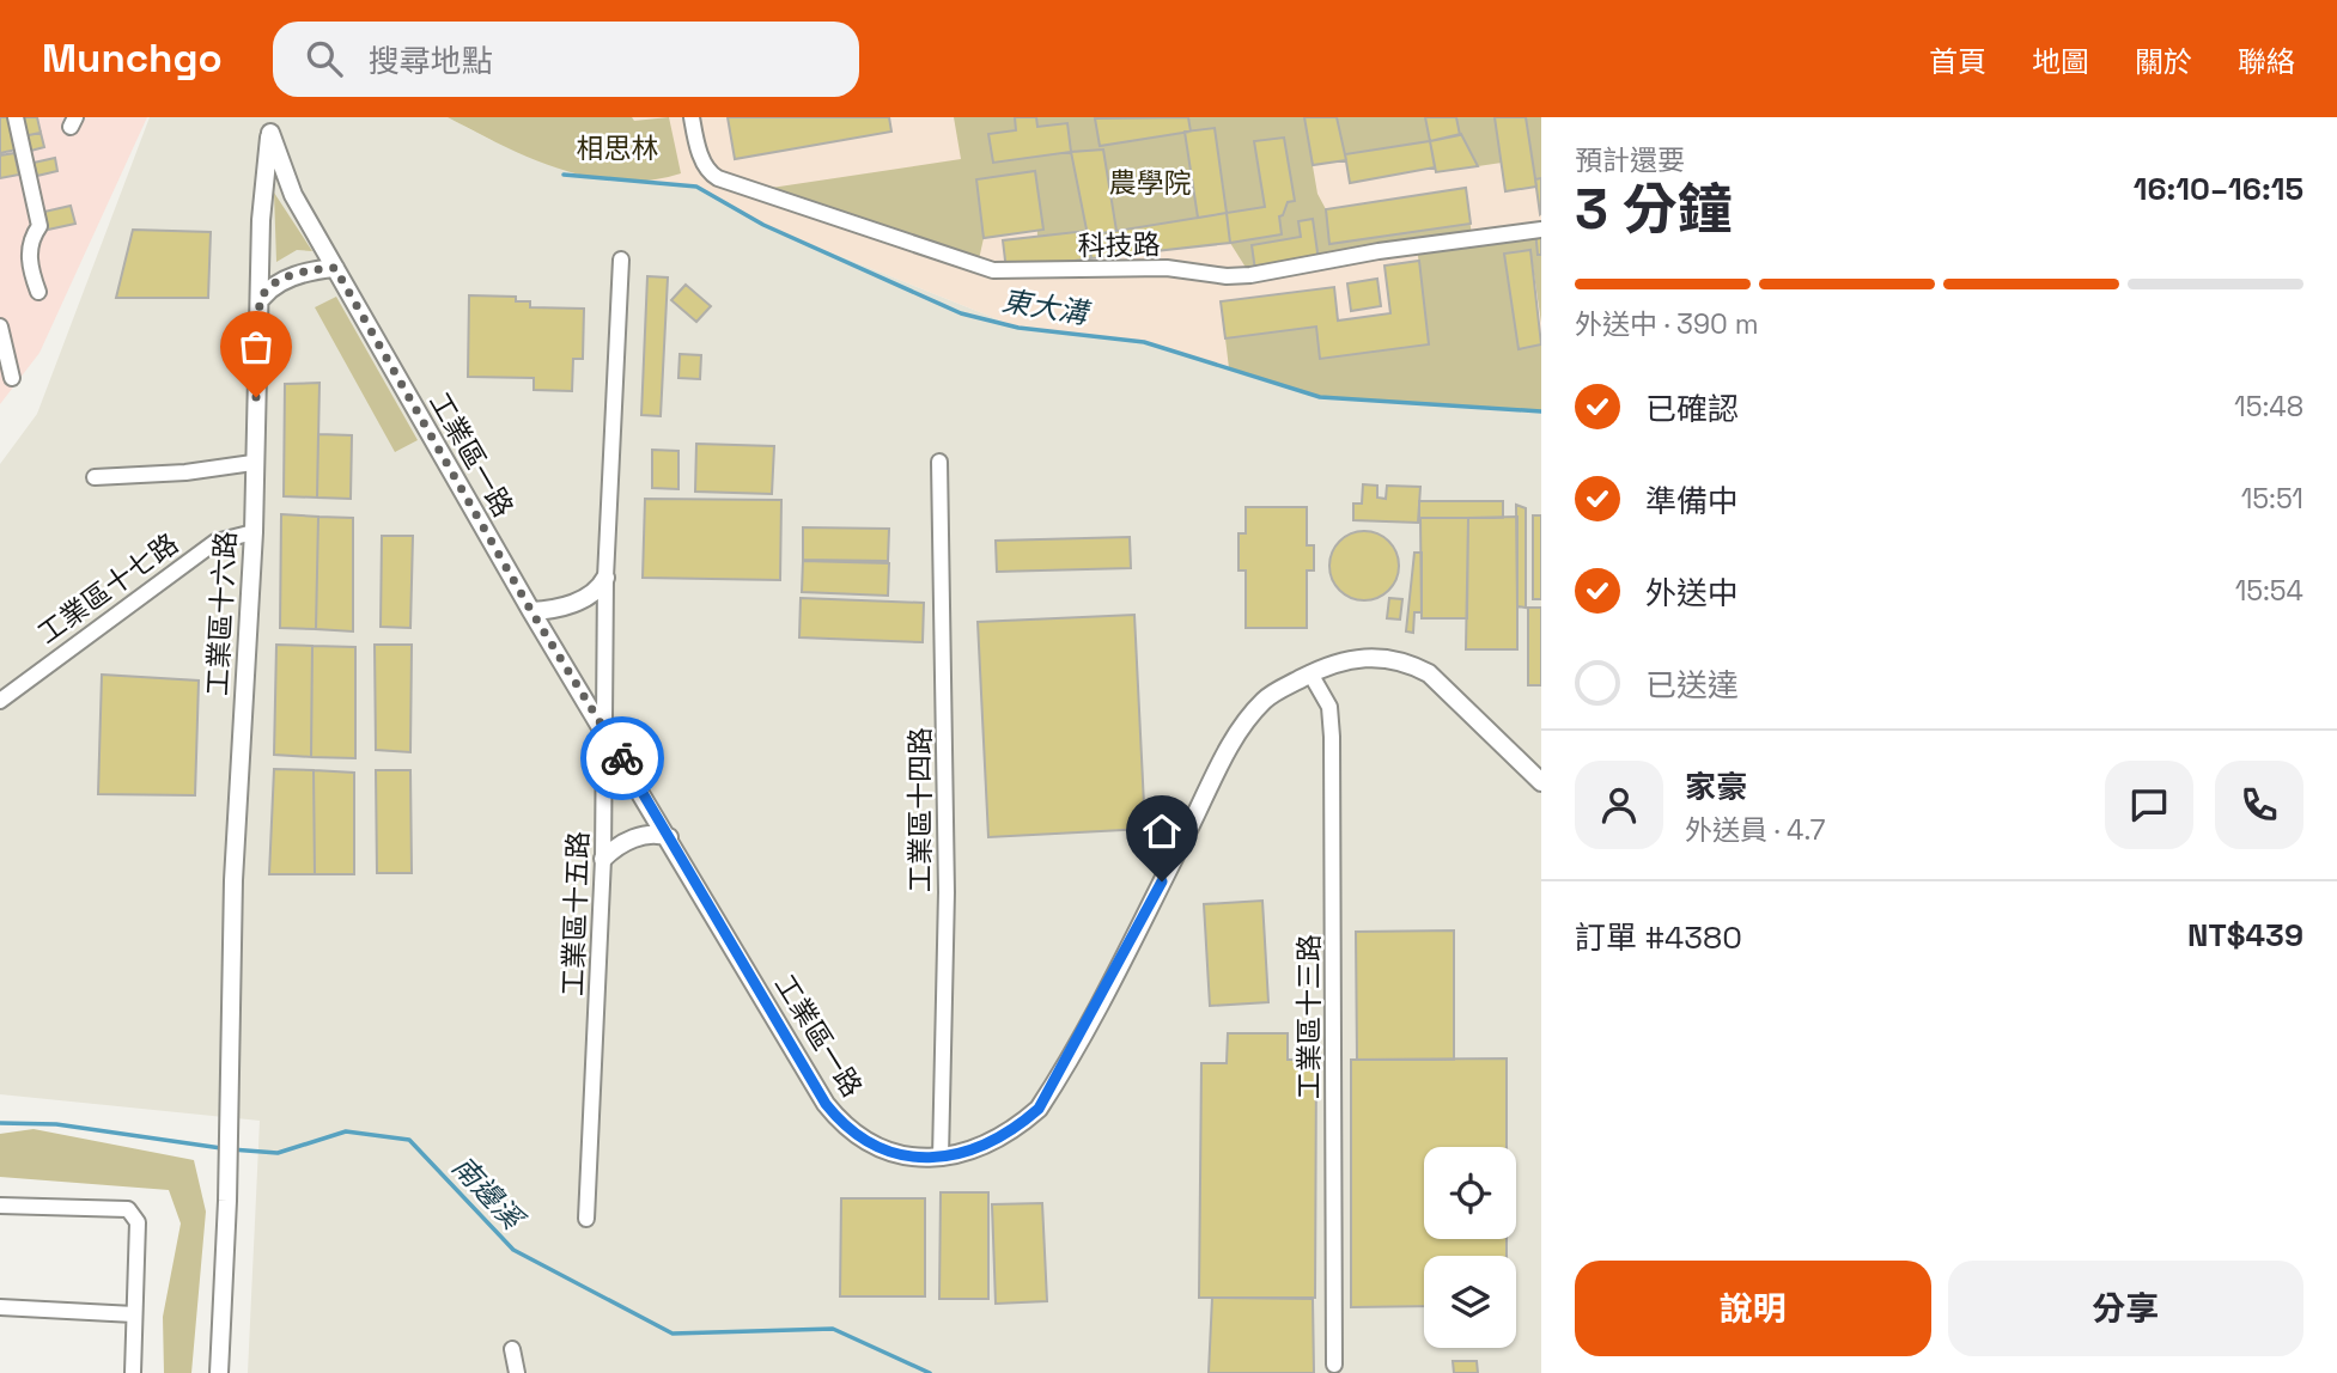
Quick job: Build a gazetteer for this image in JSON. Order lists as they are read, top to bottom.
{
  "streets": {
    "street": [
      "科技路",
      "工業區一路",
      "工業區十七路",
      "工業區十六路",
      "工業區十四路",
      "工業區十五路",
      "工業區十三路"
    ]
  },
  "crossings": [
    ["工業區一路", "工業區十六路"],
    ["工業區一路", "工業區十四路"],
    ["工業區一路", "工業區十五路"],
    ["工業區一路", "工業區十三路"],
    ["工業區十七路", "工業區十六路"]
  ],
  "water": ["東大溝", "南邊溪"],
  "parks": ["相思林", "農學院"],
  "page": {
    "header": "Munchgo",
    "search": "搜尋地點",
    "nav": [
      "首頁",
      "地圖",
      "關於",
      "聯絡"
    ],
    "heading": ["3 分鐘", "預計還要", "16:10–16:15"],
    "panel": [
      "家豪",
      "外送員 · 4.7",
      "訂單 #4380",
      "NT$439"
    ],
    "bar": "外送中 · 390 m",
    "list": [
      ["已確認", "15:48"],
      ["準備中", "15:51"],
      ["外送中", "15:54"],
      "已送達"
    ],
    "buttons": ["說明", "分享"]
  }
}
